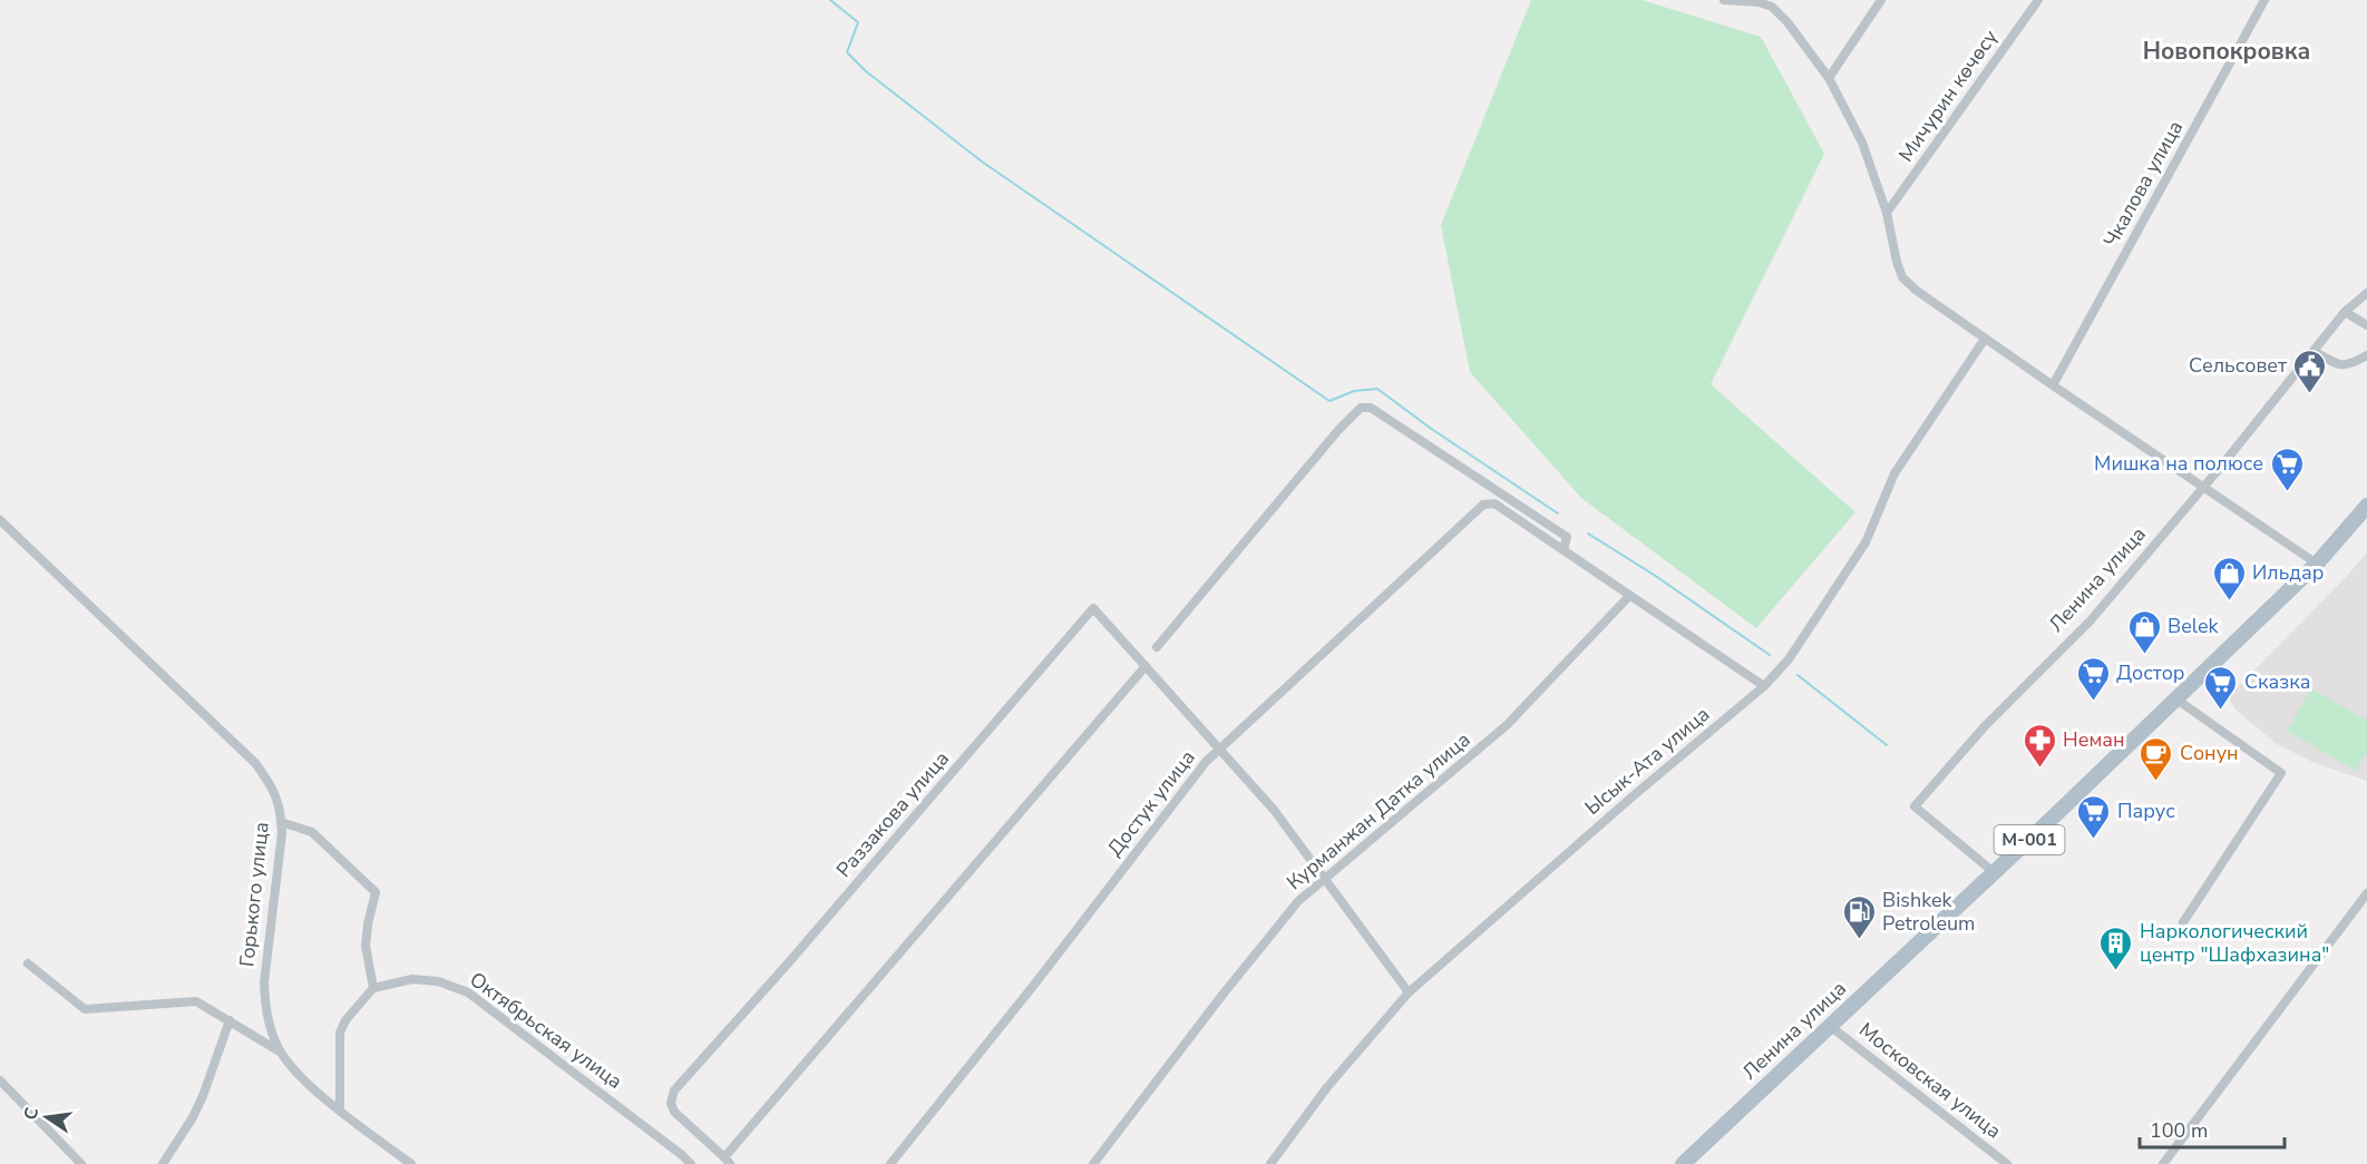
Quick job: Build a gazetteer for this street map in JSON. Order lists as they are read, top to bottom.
{
  "streets": {
    "main road": ["Ленина улица", "М-001"],
    "street": [
      "Мичурин көчөсү",
      "Чкалова улица",
      "Ысык-Ата улица",
      "Достук улица",
      "Курманжан Датка улица",
      "Раззакова улица",
      "Горького улица",
      "Октябрьская улица",
      "Московская улица"
    ]
  },
  "crossings": [
    ["Ленина улица", "Московская улица"],
    ["Ысык-Ата улица", "Раззакова улица"],
    ["Достук улица", "Раззакова улица"],
    ["Курманжан Датка улица", "Раззакова улица"]
  ],
  "districts": ["Новопокровка"],
  "places": {
    "public building": ["Сельсовет"],
    "supermarket": [
      "Мишка на полюсе",
      "Достор",
      "Сказка",
      "Парус"
    ],
    "shop": ["Ильдар", "Belek"],
    "pharmacy": ["Неман"],
    "cafe": ["Сонун"],
    "fuel station": ["Bishkek Petroleum"],
    "building": ["Наркологический центр \"Шафхазина\""]
  },
  "scale_bar": "100 m",
  "north": "left"
}
